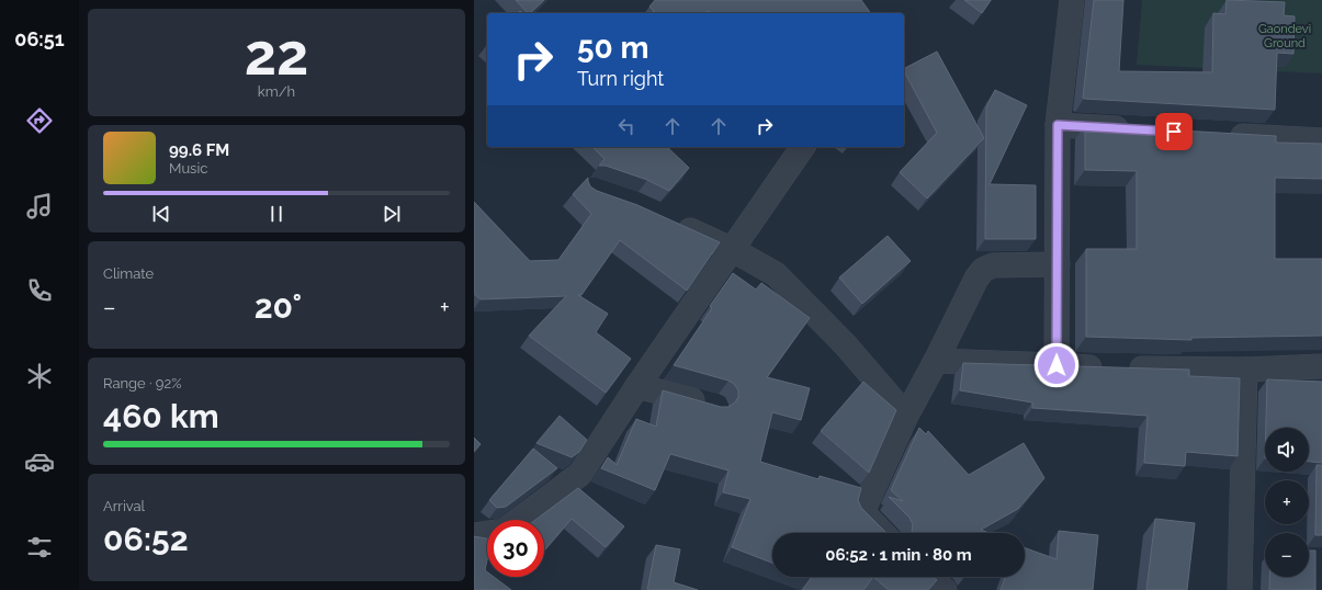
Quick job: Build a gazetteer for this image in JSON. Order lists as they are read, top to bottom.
{
  "parks": ["Gaondevi Ground"],
  "page": {
    "tabs": "06:51",
    "tile": [
      ["22", "km/h"],
      "Climate",
      ["Range · 92%", "460 km"],
      ["Arrival", "06:52"]
    ],
    "turn": ["50 m", "Turn right"],
    "song": ["99.6 FM", "Music"],
    "heat": ["−", "20°", "+"],
    "map_buttons": ["+", "−"],
    "limit": "30",
    "trip": "06:52 · 1 min · 80 m"
  }
}
